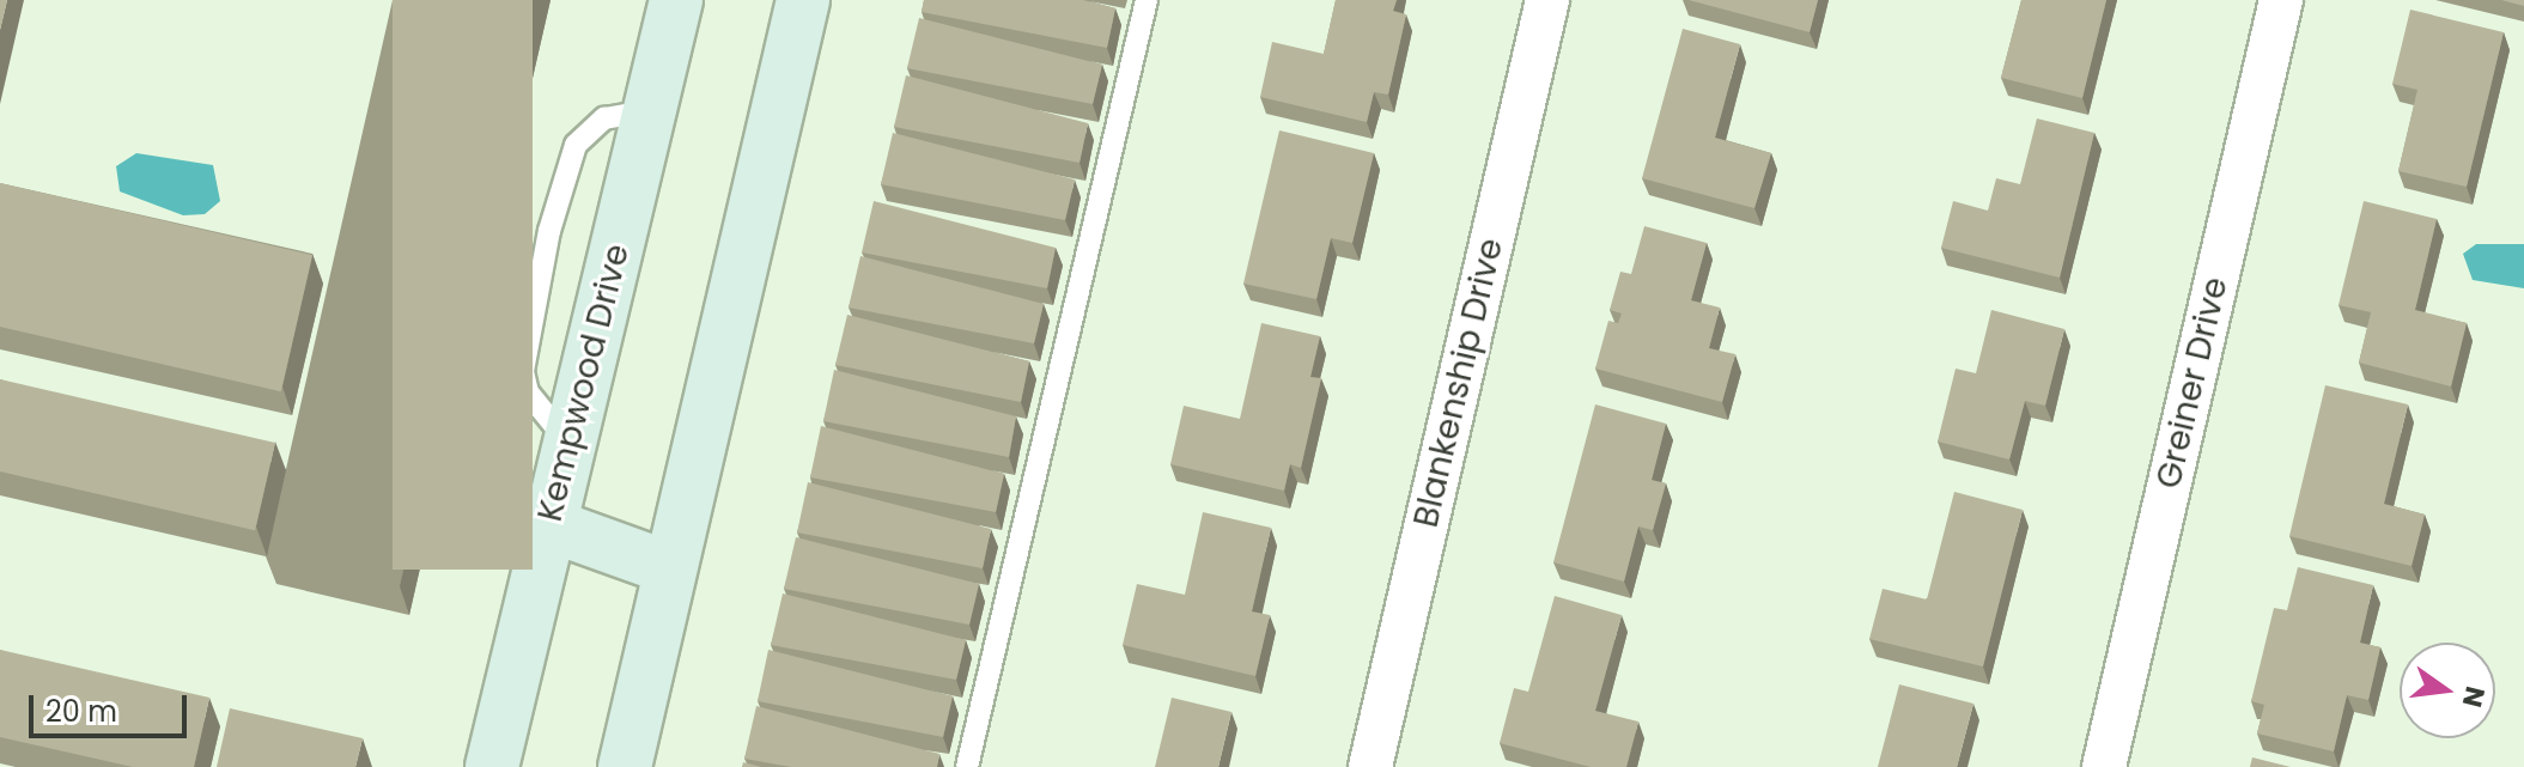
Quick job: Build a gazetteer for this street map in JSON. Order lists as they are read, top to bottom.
{
  "streets": {
    "main road": ["Kempwood Drive"],
    "street": ["Blankenship Drive", "Greiner Drive"]
  },
  "scale_bar": "20 m",
  "north": "right"
}
